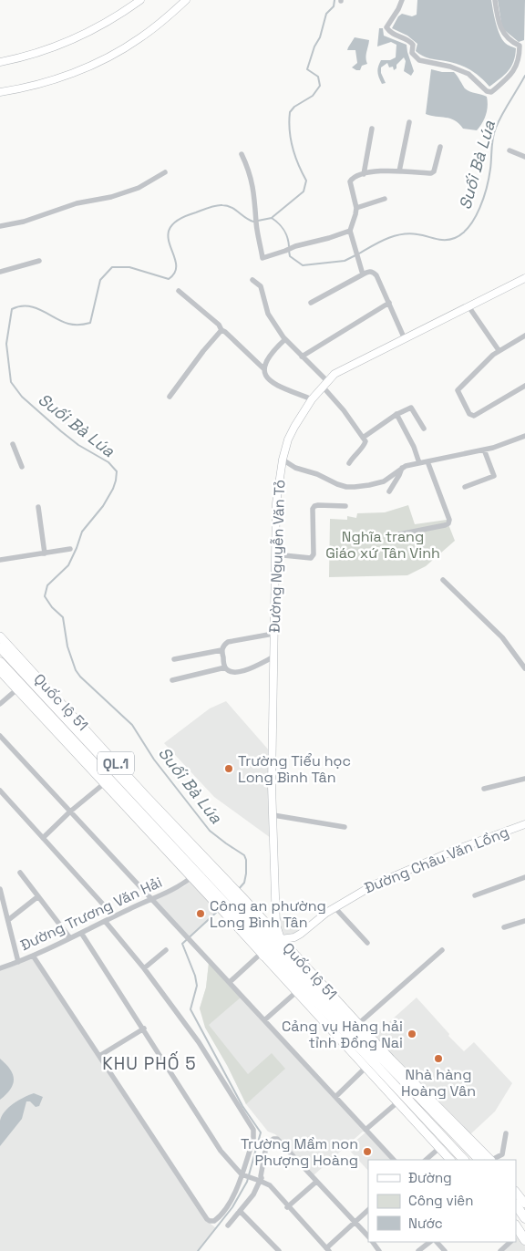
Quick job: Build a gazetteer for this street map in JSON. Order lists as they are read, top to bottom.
{
  "streets": {
    "highway": ["Quốc lộ 51", "QL.1"],
    "street": ["Đường Nguyễn Văn Tỏ", "Đường Châu Văn Lồng", "Đường Trương Văn Hải"]
  },
  "crossings": [
    ["Đường Nguyễn Văn Tỏ", "Quốc lộ 51"],
    ["Đường Nguyễn Văn Tỏ", "Đường Châu Văn Lồng"],
    ["Quốc lộ 51", "QL.1"],
    ["Quốc lộ 51", "Đường Châu Văn Lồng"],
    ["Quốc lộ 51", "Đường Trương Văn Hải"]
  ],
  "districts": ["KHU PHỐ 5"],
  "water": ["Suối Bà Lúa"],
  "parks": ["Nghĩa trang Giáo xứ Tân Vinh"],
  "places": [
    "Trường Tiểu học Long Bình Tân",
    "Công an phường Long Bình Tân",
    "Cảng vụ Hàng hải tỉnh Đồng Nai",
    "Nhà hàng Hoàng Vân",
    "Trường Mầm non Phượng Hoàng"
  ],
  "legend": ["Đường", "Công viên", "Nước"]
}
